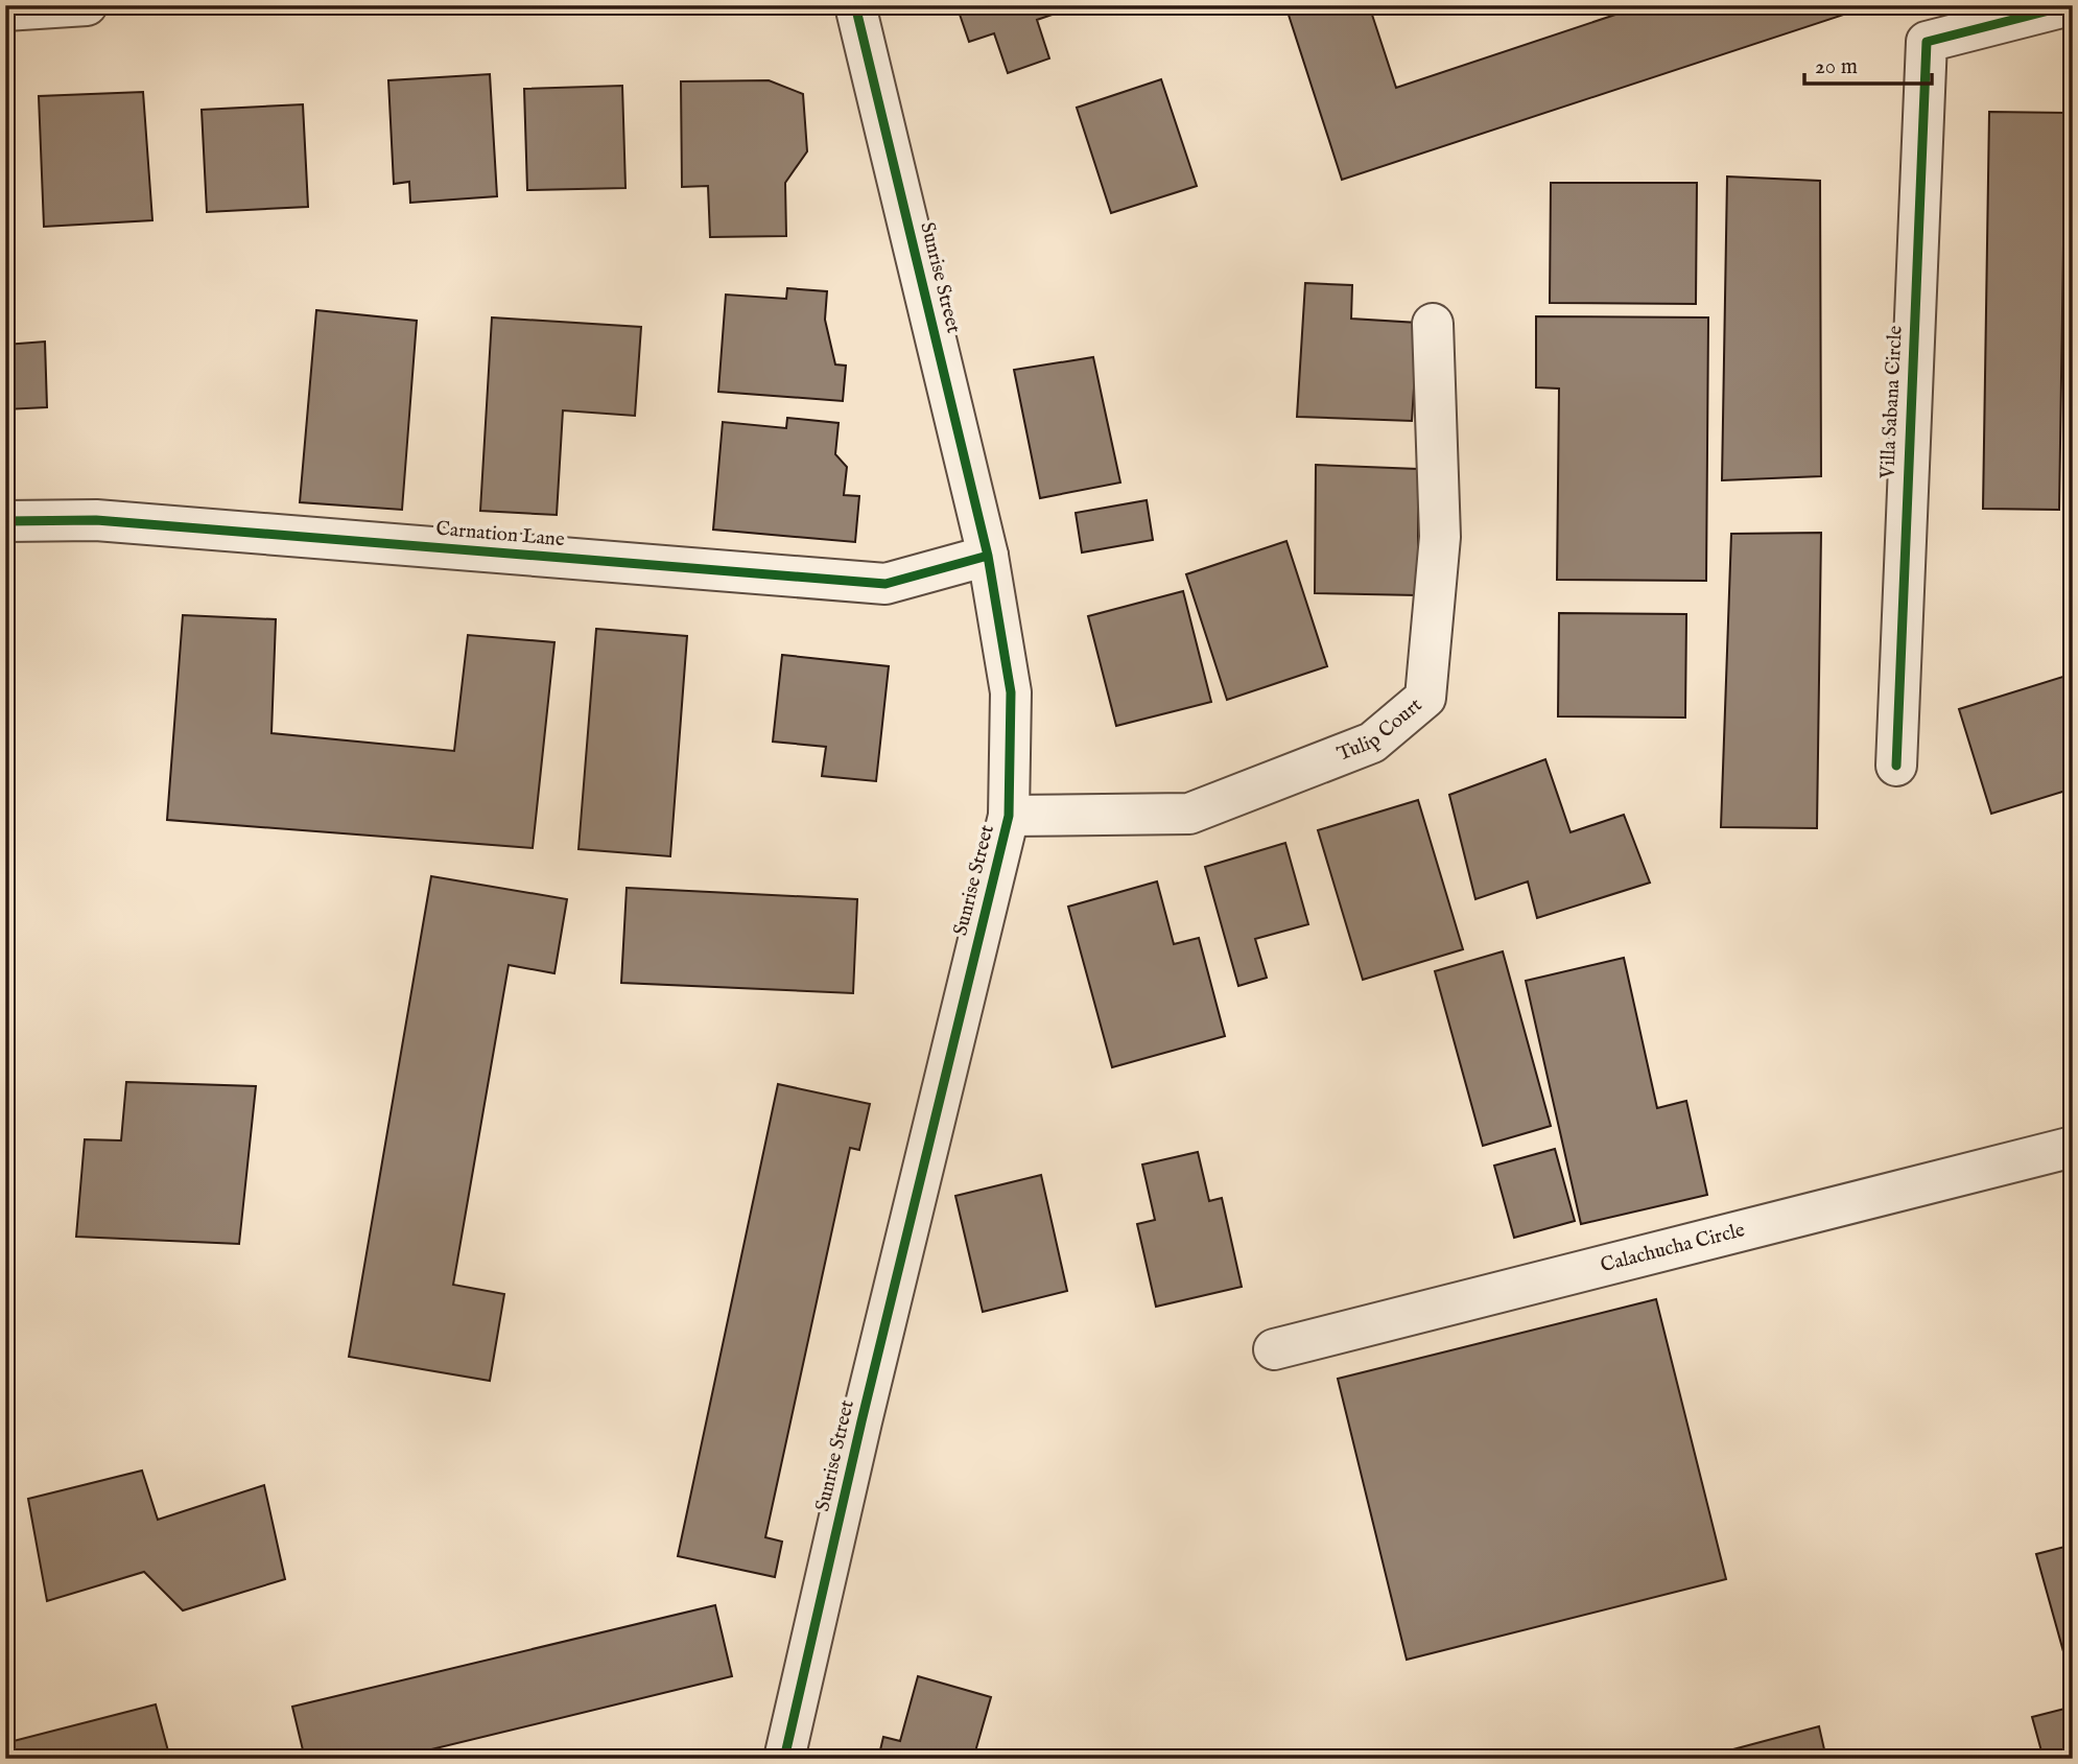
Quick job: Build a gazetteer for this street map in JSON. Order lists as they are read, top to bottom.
{
  "streets": {
    "street": [
      "Sunrise Street",
      "Villa Sabana Circle",
      "Carnation Lane",
      "Tulip Court",
      "Calachucha Circle"
    ]
  },
  "crossings": [
    ["Sunrise Street", "Carnation Lane"],
    ["Sunrise Street", "Tulip Court"]
  ],
  "scale_bar": "20 m"
}
